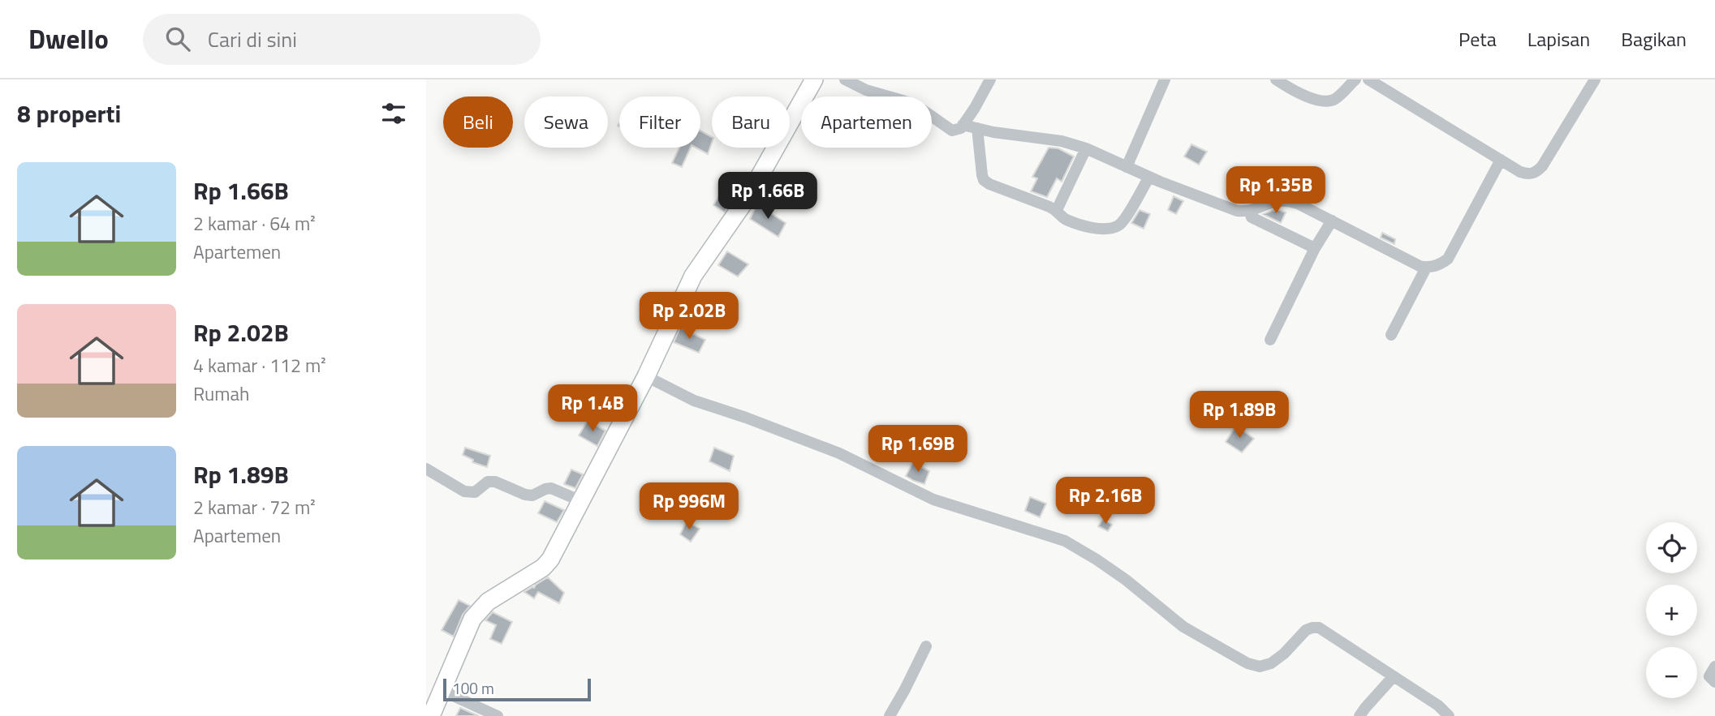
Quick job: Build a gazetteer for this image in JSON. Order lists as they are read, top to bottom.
{
  "scale_bar": "100 m",
  "page": {
    "header": "Dwello",
    "search": "Cari di sini",
    "nav": ["Peta", "Lapisan", "Bagikan"],
    "heading": "8 properti",
    "chip": [
      "Beli",
      "Sewa",
      "Filter",
      "Baru",
      "Apartemen"
    ],
    "list": [
      {
        "name": "Rp 1.66B",
        "note": "2 kamar · 64 m² · Apartemen"
      },
      {
        "name": "Rp 2.02B",
        "note": "4 kamar · 112 m² · Rumah"
      },
      {
        "name": "Rp 1.89B",
        "note": "2 kamar · 72 m² · Apartemen"
      }
    ],
    "price": [
      "Rp 1.35B",
      "Rp 1.66B",
      "Rp 2.02B",
      "Rp 1.4B",
      "Rp 1.89B",
      "Rp 1.69B",
      "Rp 2.16B",
      "Rp 996M"
    ],
    "map_buttons": ["+", "−"],
    "scale": "100 m"
  }
}
